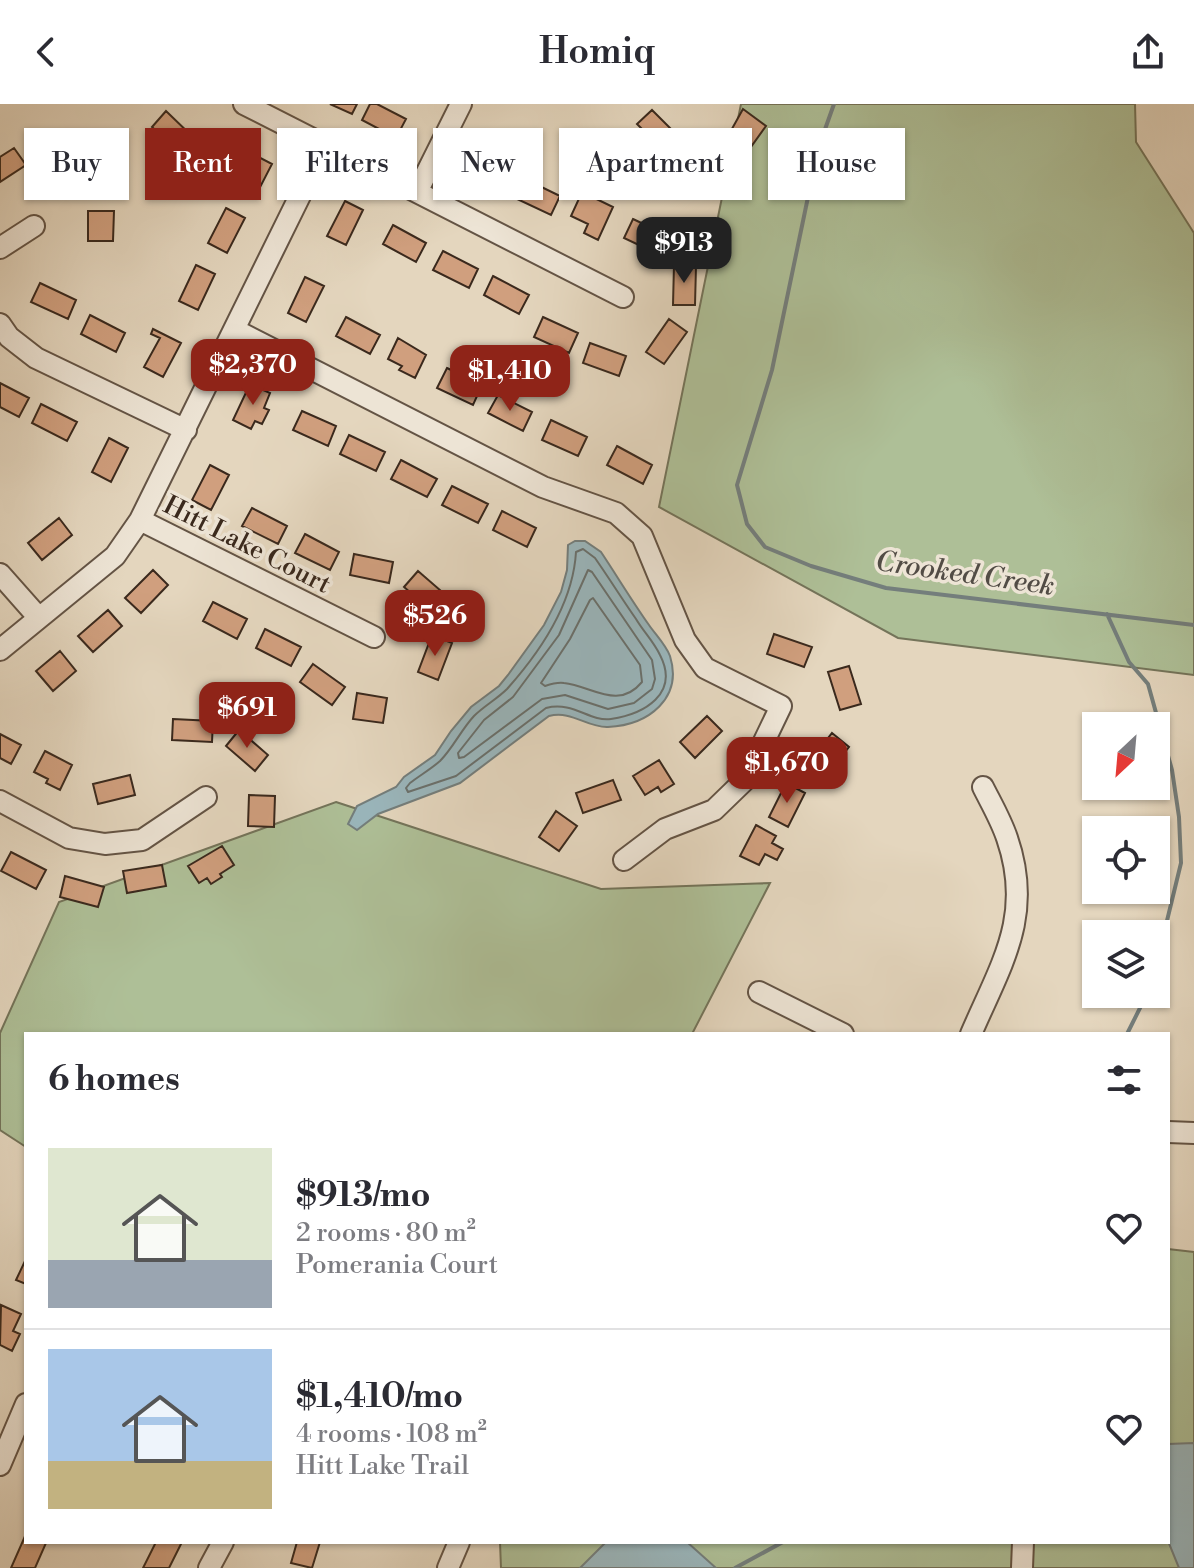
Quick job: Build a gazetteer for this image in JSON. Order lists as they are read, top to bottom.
{
  "streets": {
    "street": ["Hitt Lake Court"]
  },
  "water": ["Crooked Creek"],
  "north": "bottom left",
  "page": {
    "header": "Homiq",
    "chip": [
      "Buy",
      "Rent",
      "Filters",
      "New",
      "Apartment",
      "House"
    ],
    "price": [
      "$913",
      "$2,370",
      "$1,410",
      "$526",
      "$691",
      "$1,670"
    ],
    "heading": "6 homes",
    "list": [
      {
        "name": "$913/mo",
        "note": "2 rooms · 80 m² · Pomerania Court"
      },
      {
        "name": "$1,410/mo",
        "note": "4 rooms · 108 m² · Hitt Lake Trail"
      }
    ]
  }
}
